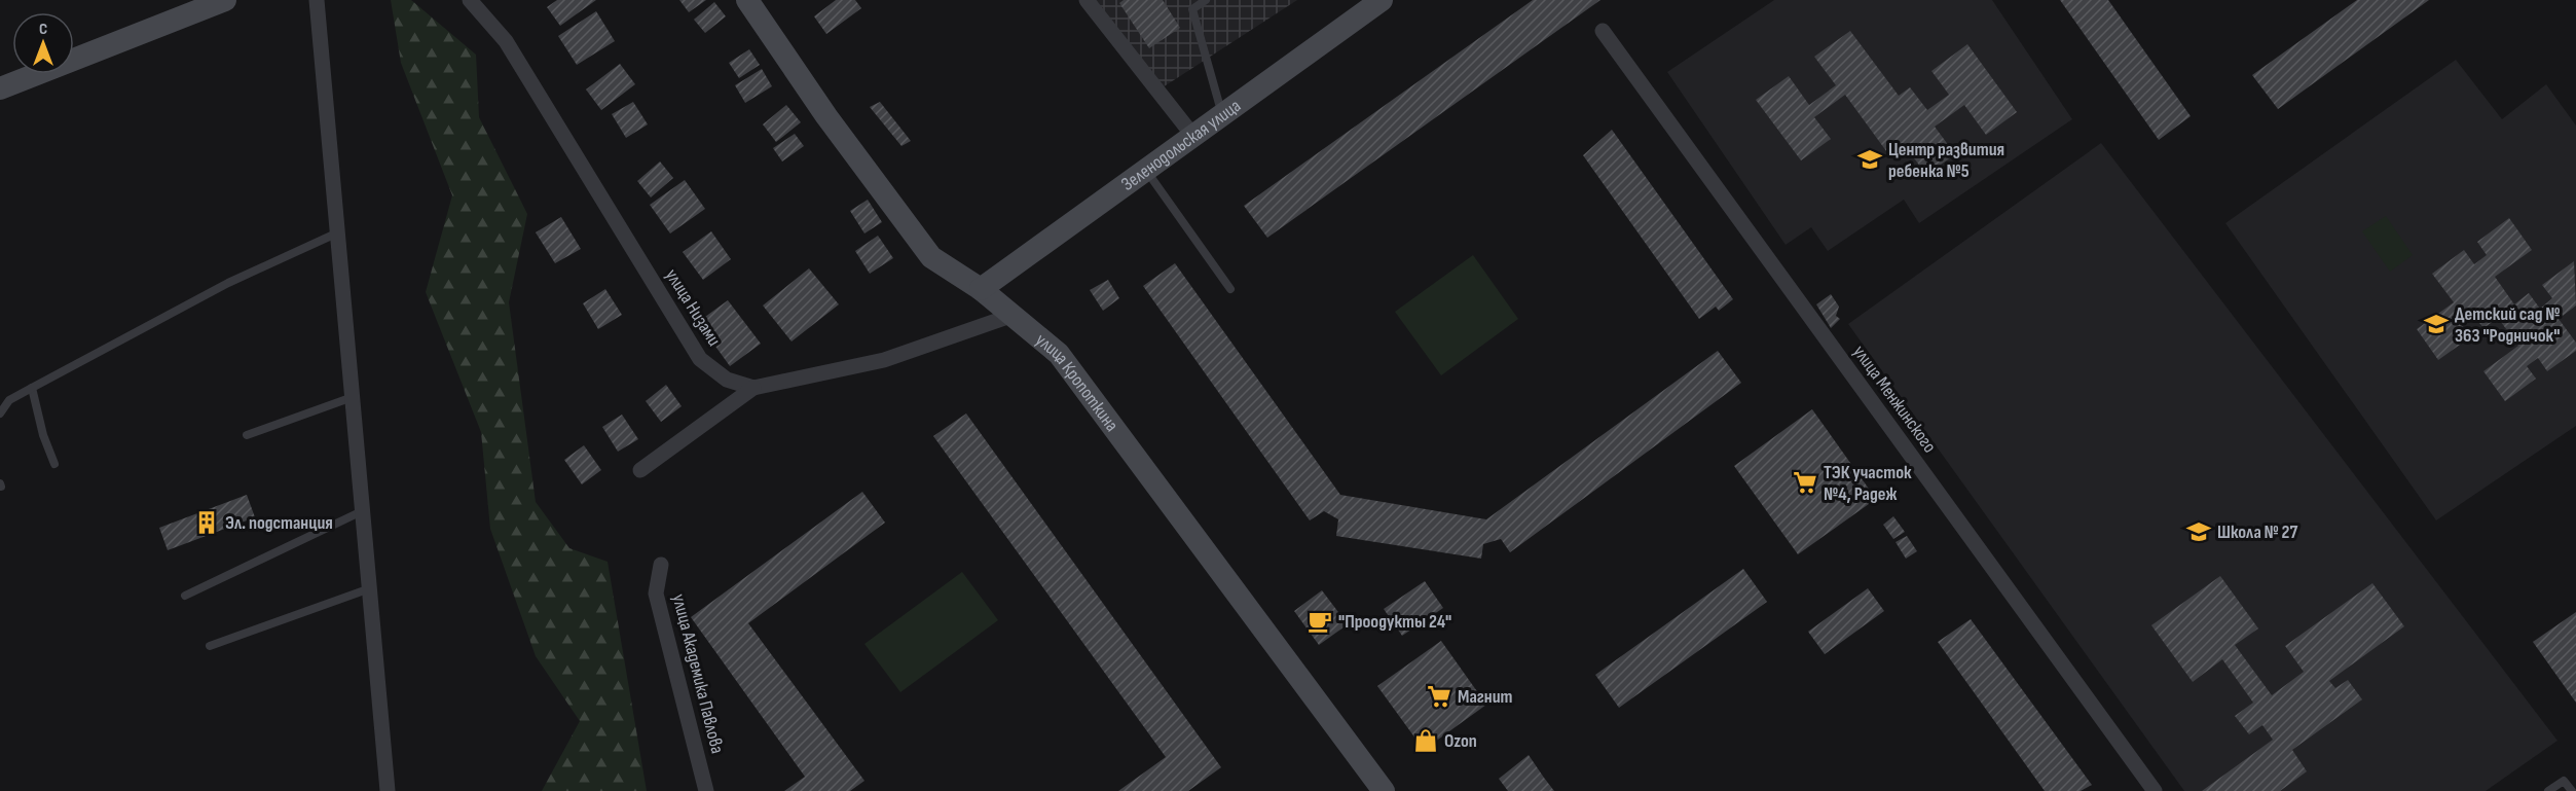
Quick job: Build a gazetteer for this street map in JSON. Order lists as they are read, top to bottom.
{
  "streets": {
    "street": [
      "Зеленодольская улица",
      "улица Низами",
      "улица Кропоткина",
      "улица Менжинского",
      "улица Академика Павлова"
    ]
  },
  "crossings": [
    ["Зеленодольская улица", "улица Кропоткина"],
    ["улица Низами", "улица Кропоткина"]
  ],
  "places": {
    "school or university": ["Центр развития ребенка №5", "Детский сад № 363 \"Родничок\"", "Школа № 27"],
    "supermarket": ["ТЭК участок №4, Радеж", "Магнит"],
    "building": ["Эл. подстанция"],
    "cafe": ["\"Проодукты 24\""],
    "shop": ["Ozon"]
  },
  "north": "top"
}
